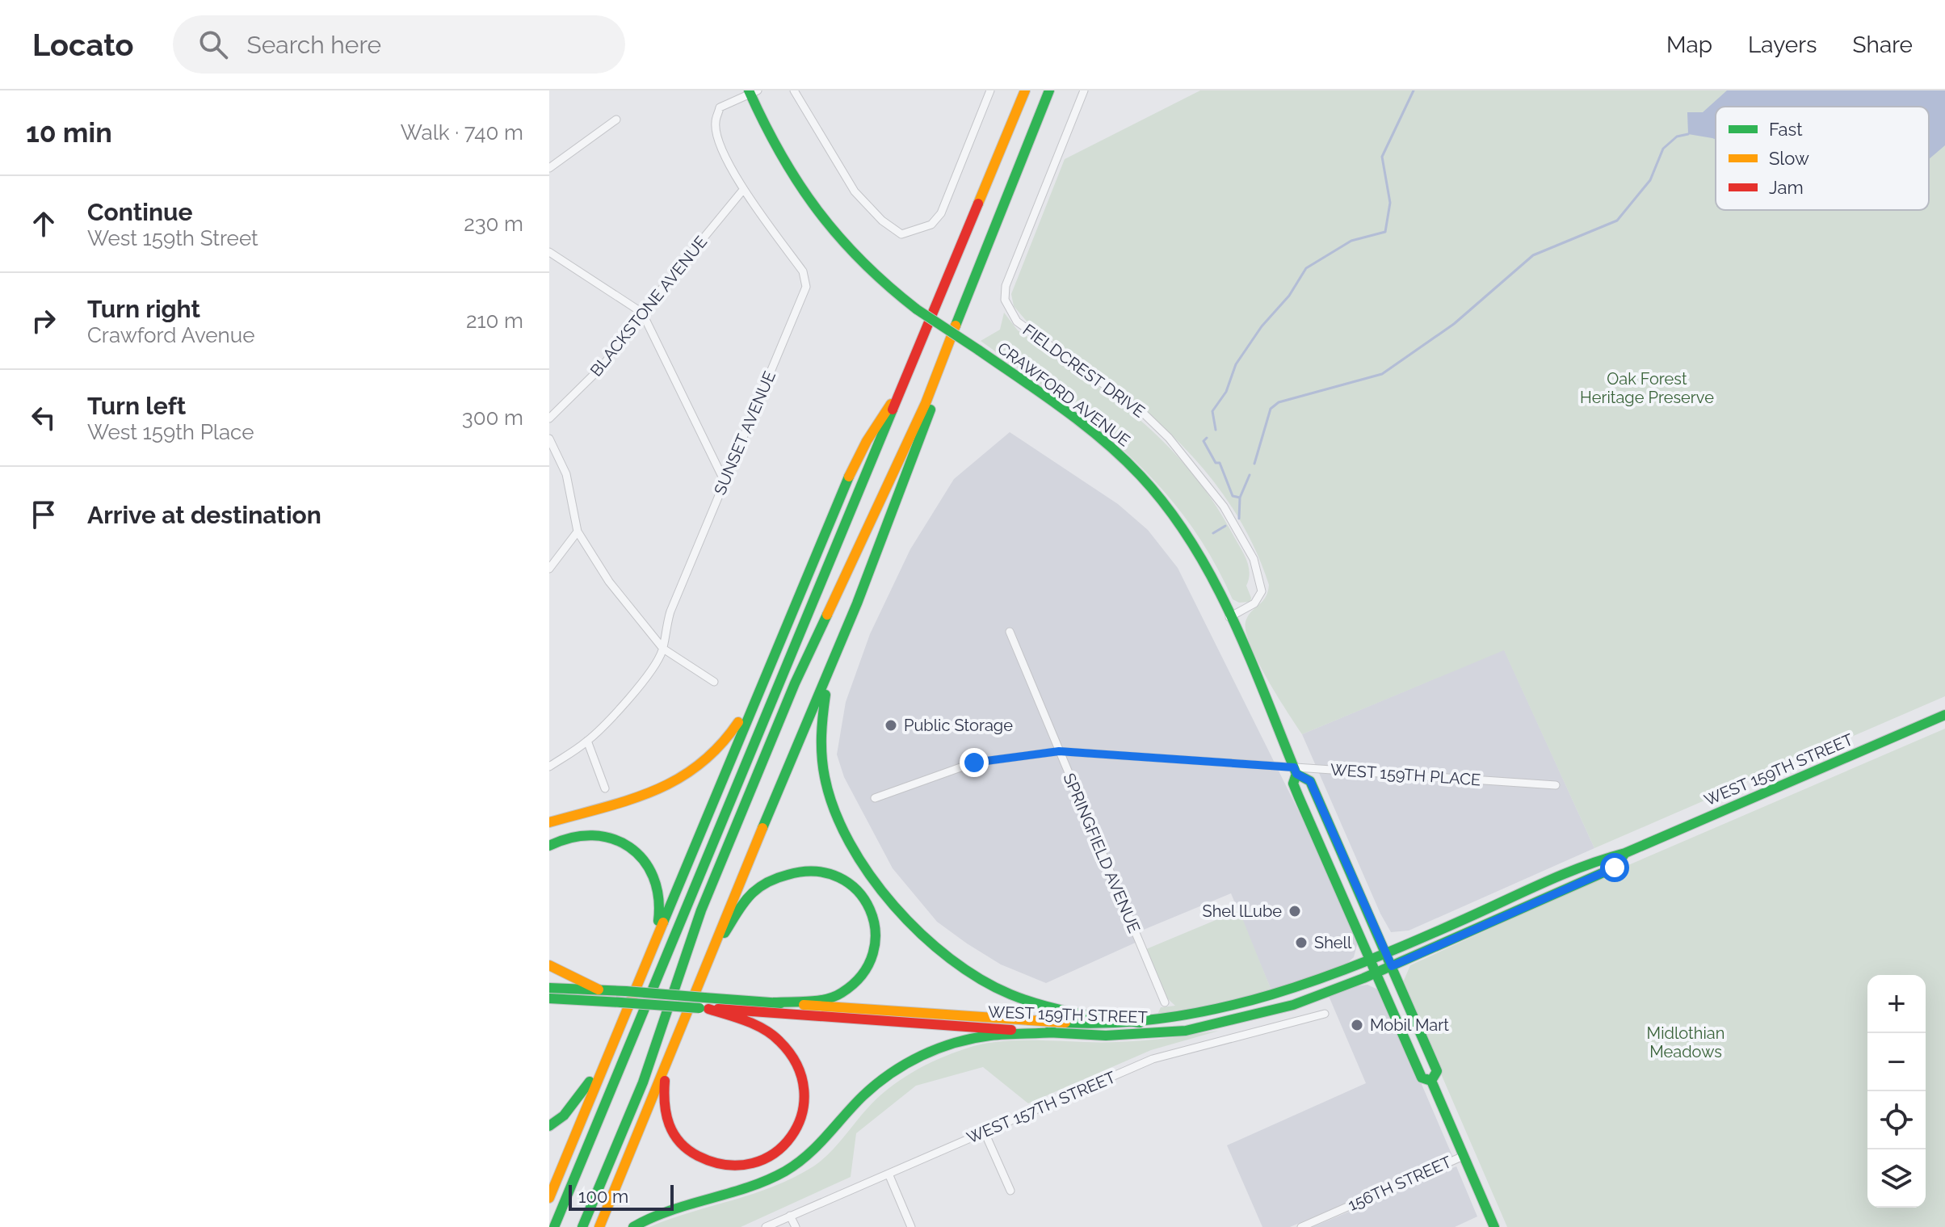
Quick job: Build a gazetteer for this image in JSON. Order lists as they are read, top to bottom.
{
  "streets": {
    "main road": ["CRAWFORD AVENUE", "WEST 159TH STREET"],
    "street": [
      "BLACKSTONE AVENUE",
      "FIELDCREST DRIVE",
      "SUNSET AVENUE",
      "WEST 159TH PLACE",
      "SPRINGFIELD AVENUE",
      "WEST 157TH STREET",
      "156TH STREET"
    ]
  },
  "crossings": [
    ["BLACKSTONE AVENUE", "SUNSET AVENUE"],
    ["FIELDCREST DRIVE", "CRAWFORD AVENUE"],
    ["CRAWFORD AVENUE", "SUNSET AVENUE"],
    ["CRAWFORD AVENUE", "WEST 159TH STREET"],
    ["CRAWFORD AVENUE", "WEST 159TH PLACE"],
    ["CRAWFORD AVENUE", "156TH STREET"],
    ["WEST 159TH PLACE", "SPRINGFIELD AVENUE"]
  ],
  "parks": ["Oak Forest Heritage Preserve", "Midlothian Meadows"],
  "places": [
    "Public Storage",
    "Shel lLube",
    "Shell",
    "Mobil Mart"
  ],
  "legend": ["Fast", "Slow", "Jam"],
  "scale_bar": "100 m",
  "page": {
    "header": "Locato",
    "search": "Search here",
    "nav": ["Map", "Layers", "Share"],
    "heading": ["10 min", "Walk · 740 m"],
    "list": [
      ["Continue", "West 159th Street", "230 m"],
      ["Turn right", "Crawford Avenue", "210 m"],
      ["Turn left", "West 159th Place", "300 m"],
      "Arrive at destination"
    ],
    "map_buttons": ["+", "−"],
    "scale": "100 m"
  }
}
